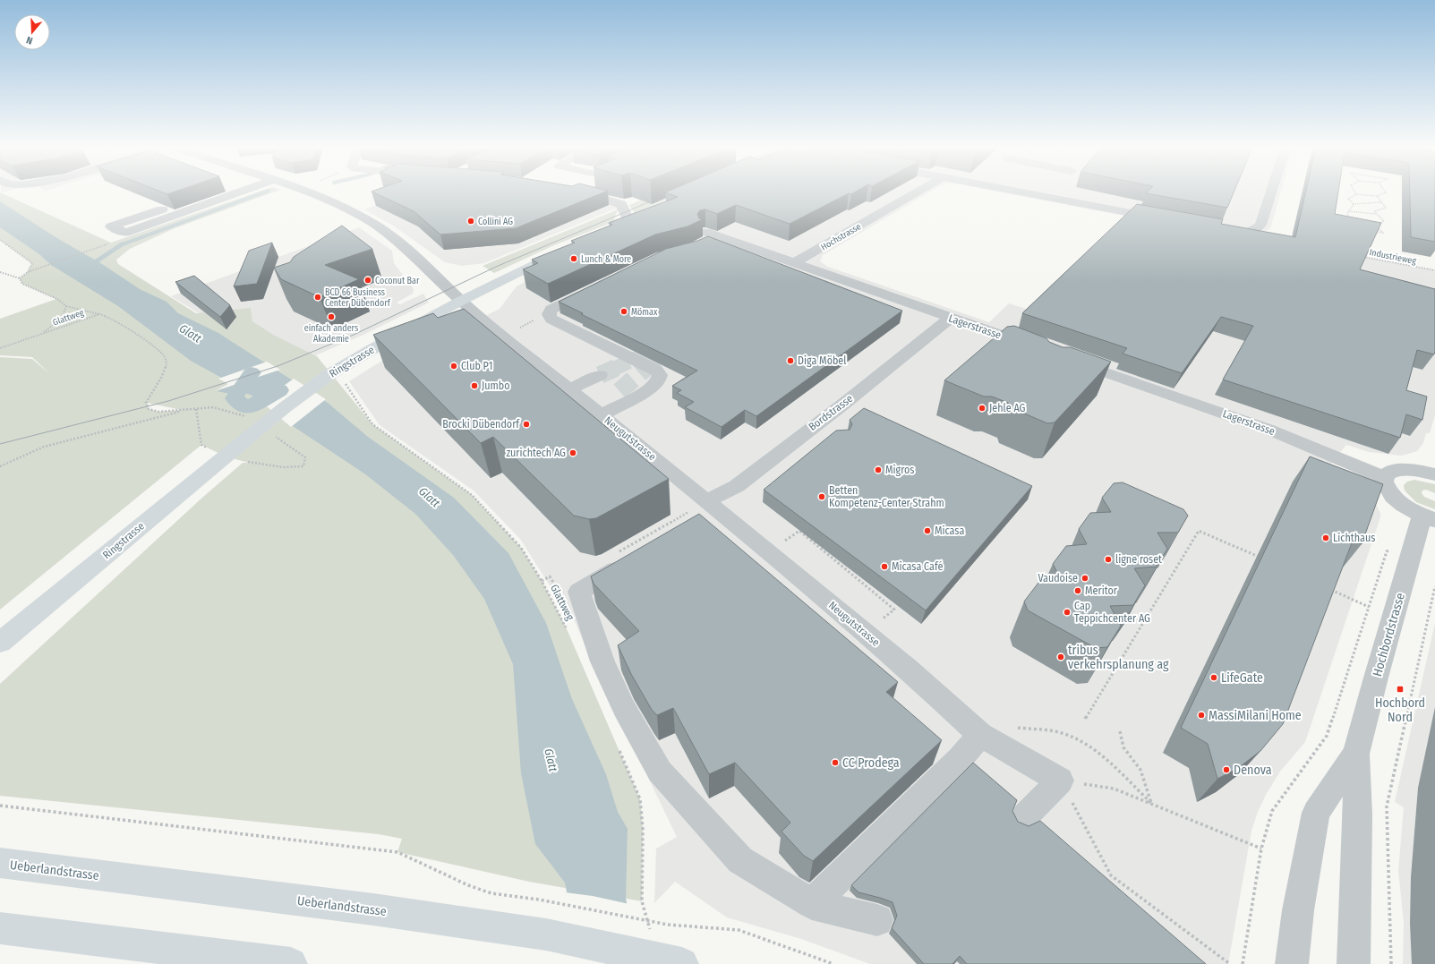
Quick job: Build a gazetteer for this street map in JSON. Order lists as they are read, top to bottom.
{
  "streets": {
    "main road": ["Ringstrasse", "Ueberlandstrasse"],
    "street": [
      "Hochstrasse",
      "Lagerstrasse",
      "Bordstrasse",
      "Neugutstrasse",
      "Hochbordstrasse"
    ],
    "path": ["Industrieweg", "Glattweg"]
  },
  "crossings": [
    ["Hochstrasse", "Lagerstrasse"],
    ["Glattweg", "Ringstrasse"],
    ["Lagerstrasse", "Bordstrasse"],
    ["Ringstrasse", "Neugutstrasse"],
    ["Bordstrasse", "Neugutstrasse"]
  ],
  "water": ["Glatt"],
  "places": {
    "other": [
      "Collini AG",
      "Lunch & More",
      "Coconut Bar",
      "BCD 66 Business Center Dübendorf",
      "Mömax",
      "einfach anders Akademie",
      "Diga Möbel",
      "Club P1",
      "Jumbo",
      "Jehle AG",
      "Brocki Dübendorf",
      "zurichtech AG",
      "Migros",
      "Betten Kompetenz-Center Strahm",
      "Micasa",
      "Lichthaus",
      "ligne roset",
      "Micasa Café",
      "Vaudoise",
      "Meritor",
      "Cap Teppichcenter AG",
      "tribus verkehrsplanung ag",
      "LifeGate",
      "MassiMilani Home",
      "CC Prodega",
      "Denova"
    ],
    "transit": ["Hochbord Nord"]
  },
  "north": "bottom"
}
